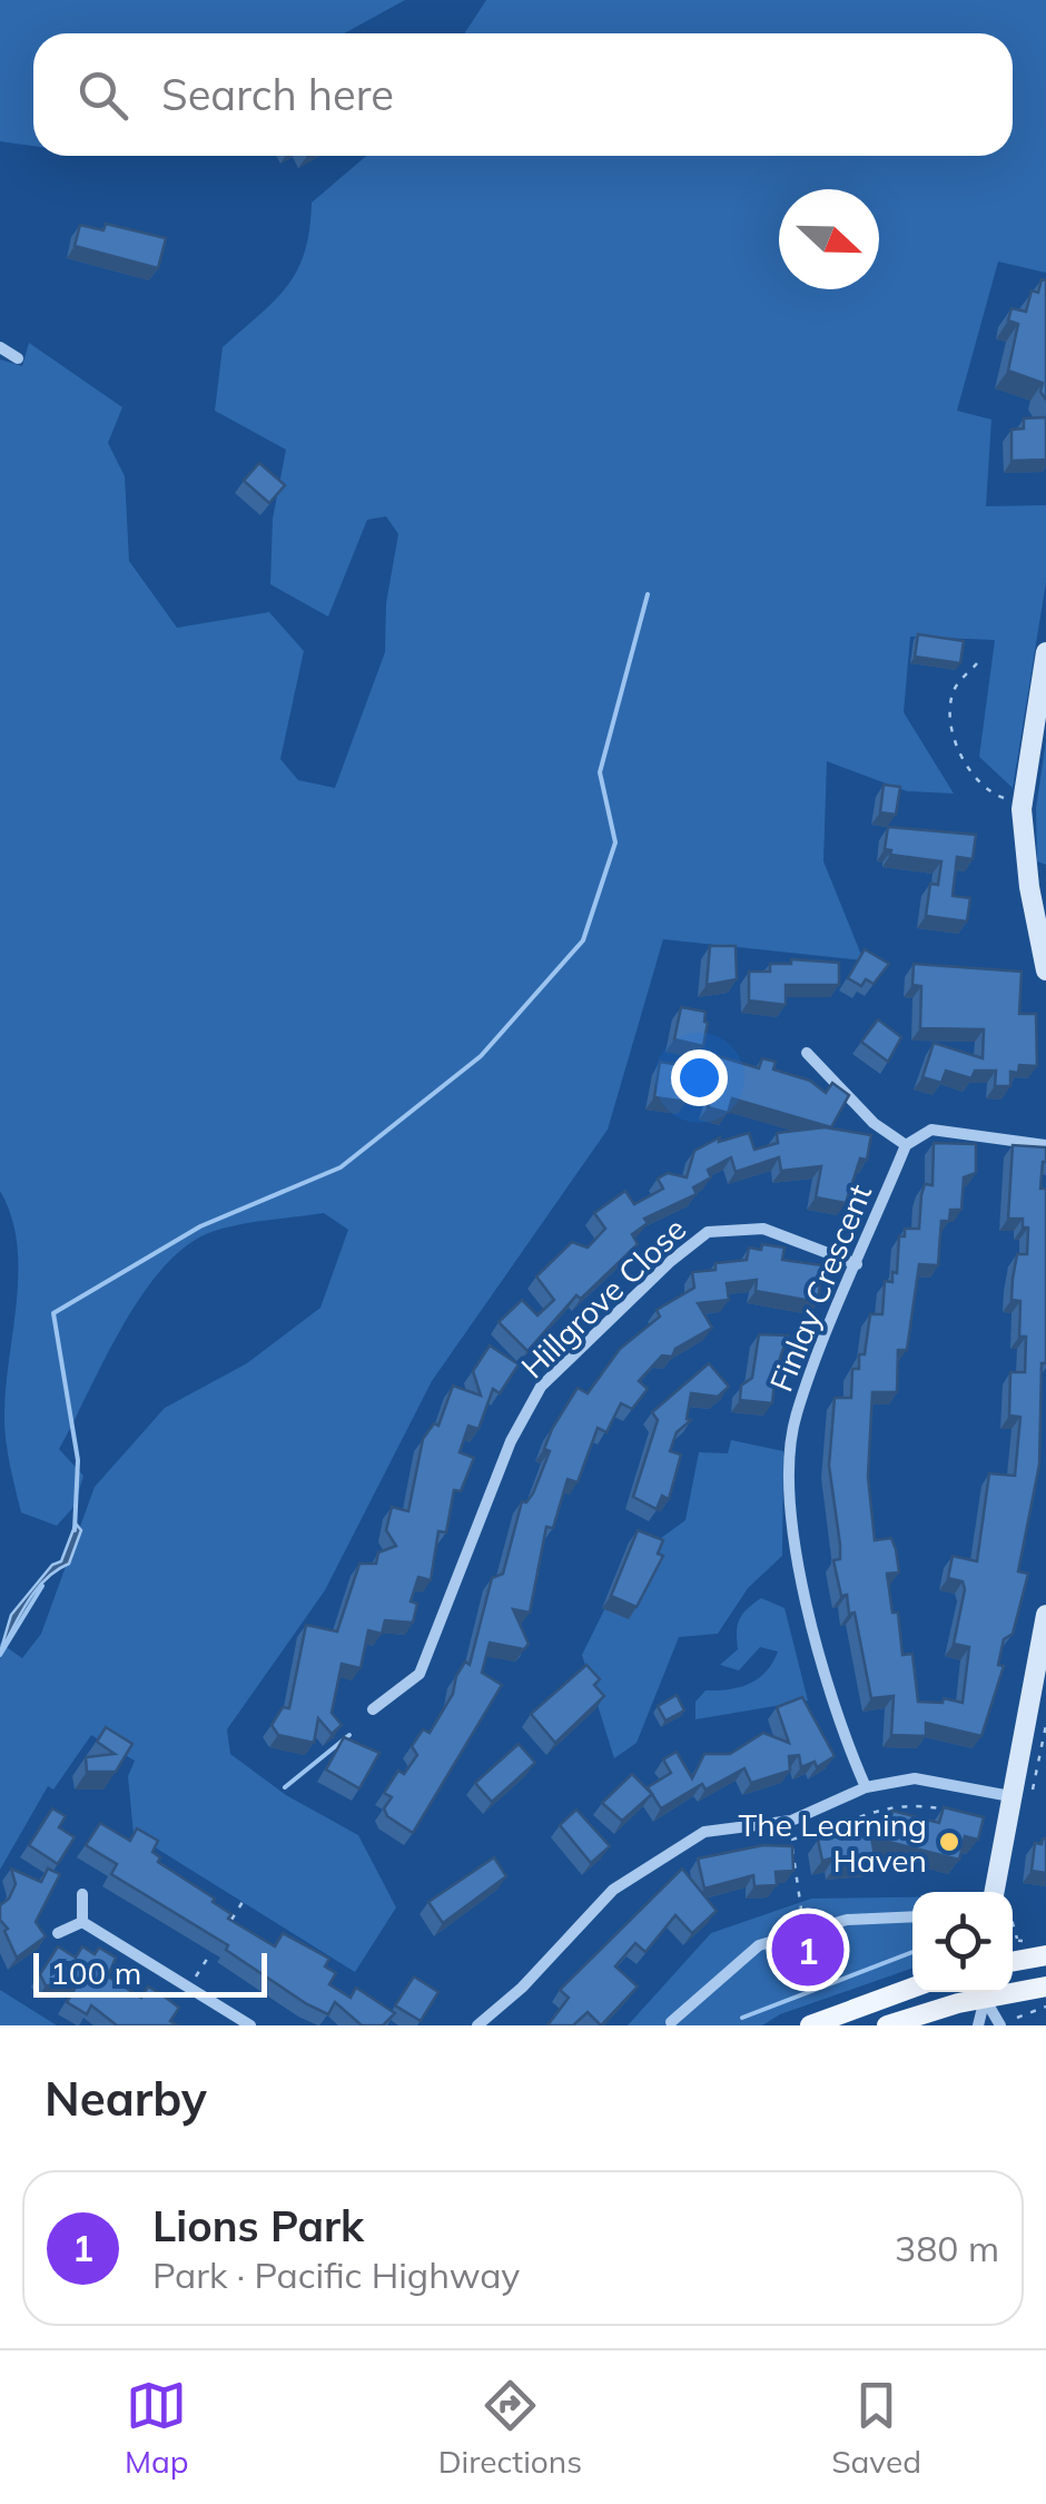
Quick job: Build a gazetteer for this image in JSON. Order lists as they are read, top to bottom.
{
  "streets": {
    "street": ["Finlay Crescent", "Hillgrove Close"]
  },
  "crossings": [
    ["Finlay Crescent", "Hillgrove Close"]
  ],
  "places": ["The Learning Haven"],
  "scale_bar": "100 m",
  "north": "right",
  "page": {
    "search": "Search here",
    "pins": "1",
    "scale": "100 m",
    "heading": "Nearby",
    "list": [
      {
        "mark": "1",
        "name": "Lions Park",
        "note": "Park · Pacific Highway",
        "value": "380 m"
      }
    ],
    "nav": ["Map", "Directions", "Saved"]
  }
}
